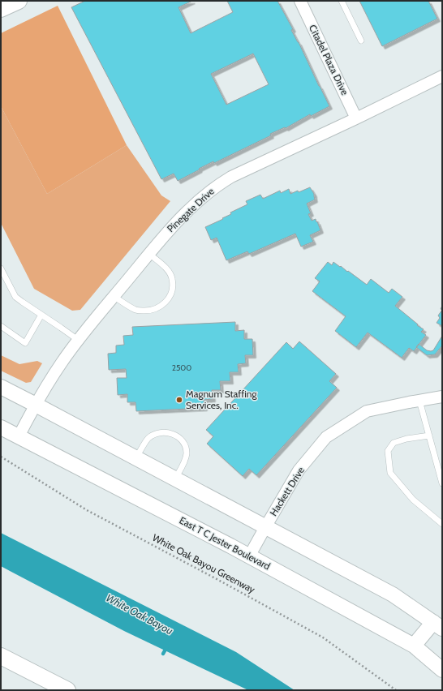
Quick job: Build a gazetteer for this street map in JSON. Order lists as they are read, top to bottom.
{
  "streets": {
    "street": [
      "Citadel Plaza Drive",
      "Pinegate Drive",
      "Hackett Drive",
      "East T C Jester Boulevard"
    ],
    "path": ["White Oak Bayou Greenway"]
  },
  "crossings": [
    ["Citadel Plaza Drive", "Pinegate Drive"],
    ["Pinegate Drive", "East T C Jester Boulevard"],
    ["Hackett Drive", "East T C Jester Boulevard"]
  ],
  "water": ["White Oak Bayou"],
  "places": ["Magnum Staffing Services, Inc."],
  "house_numbers": ["2500"]
}
